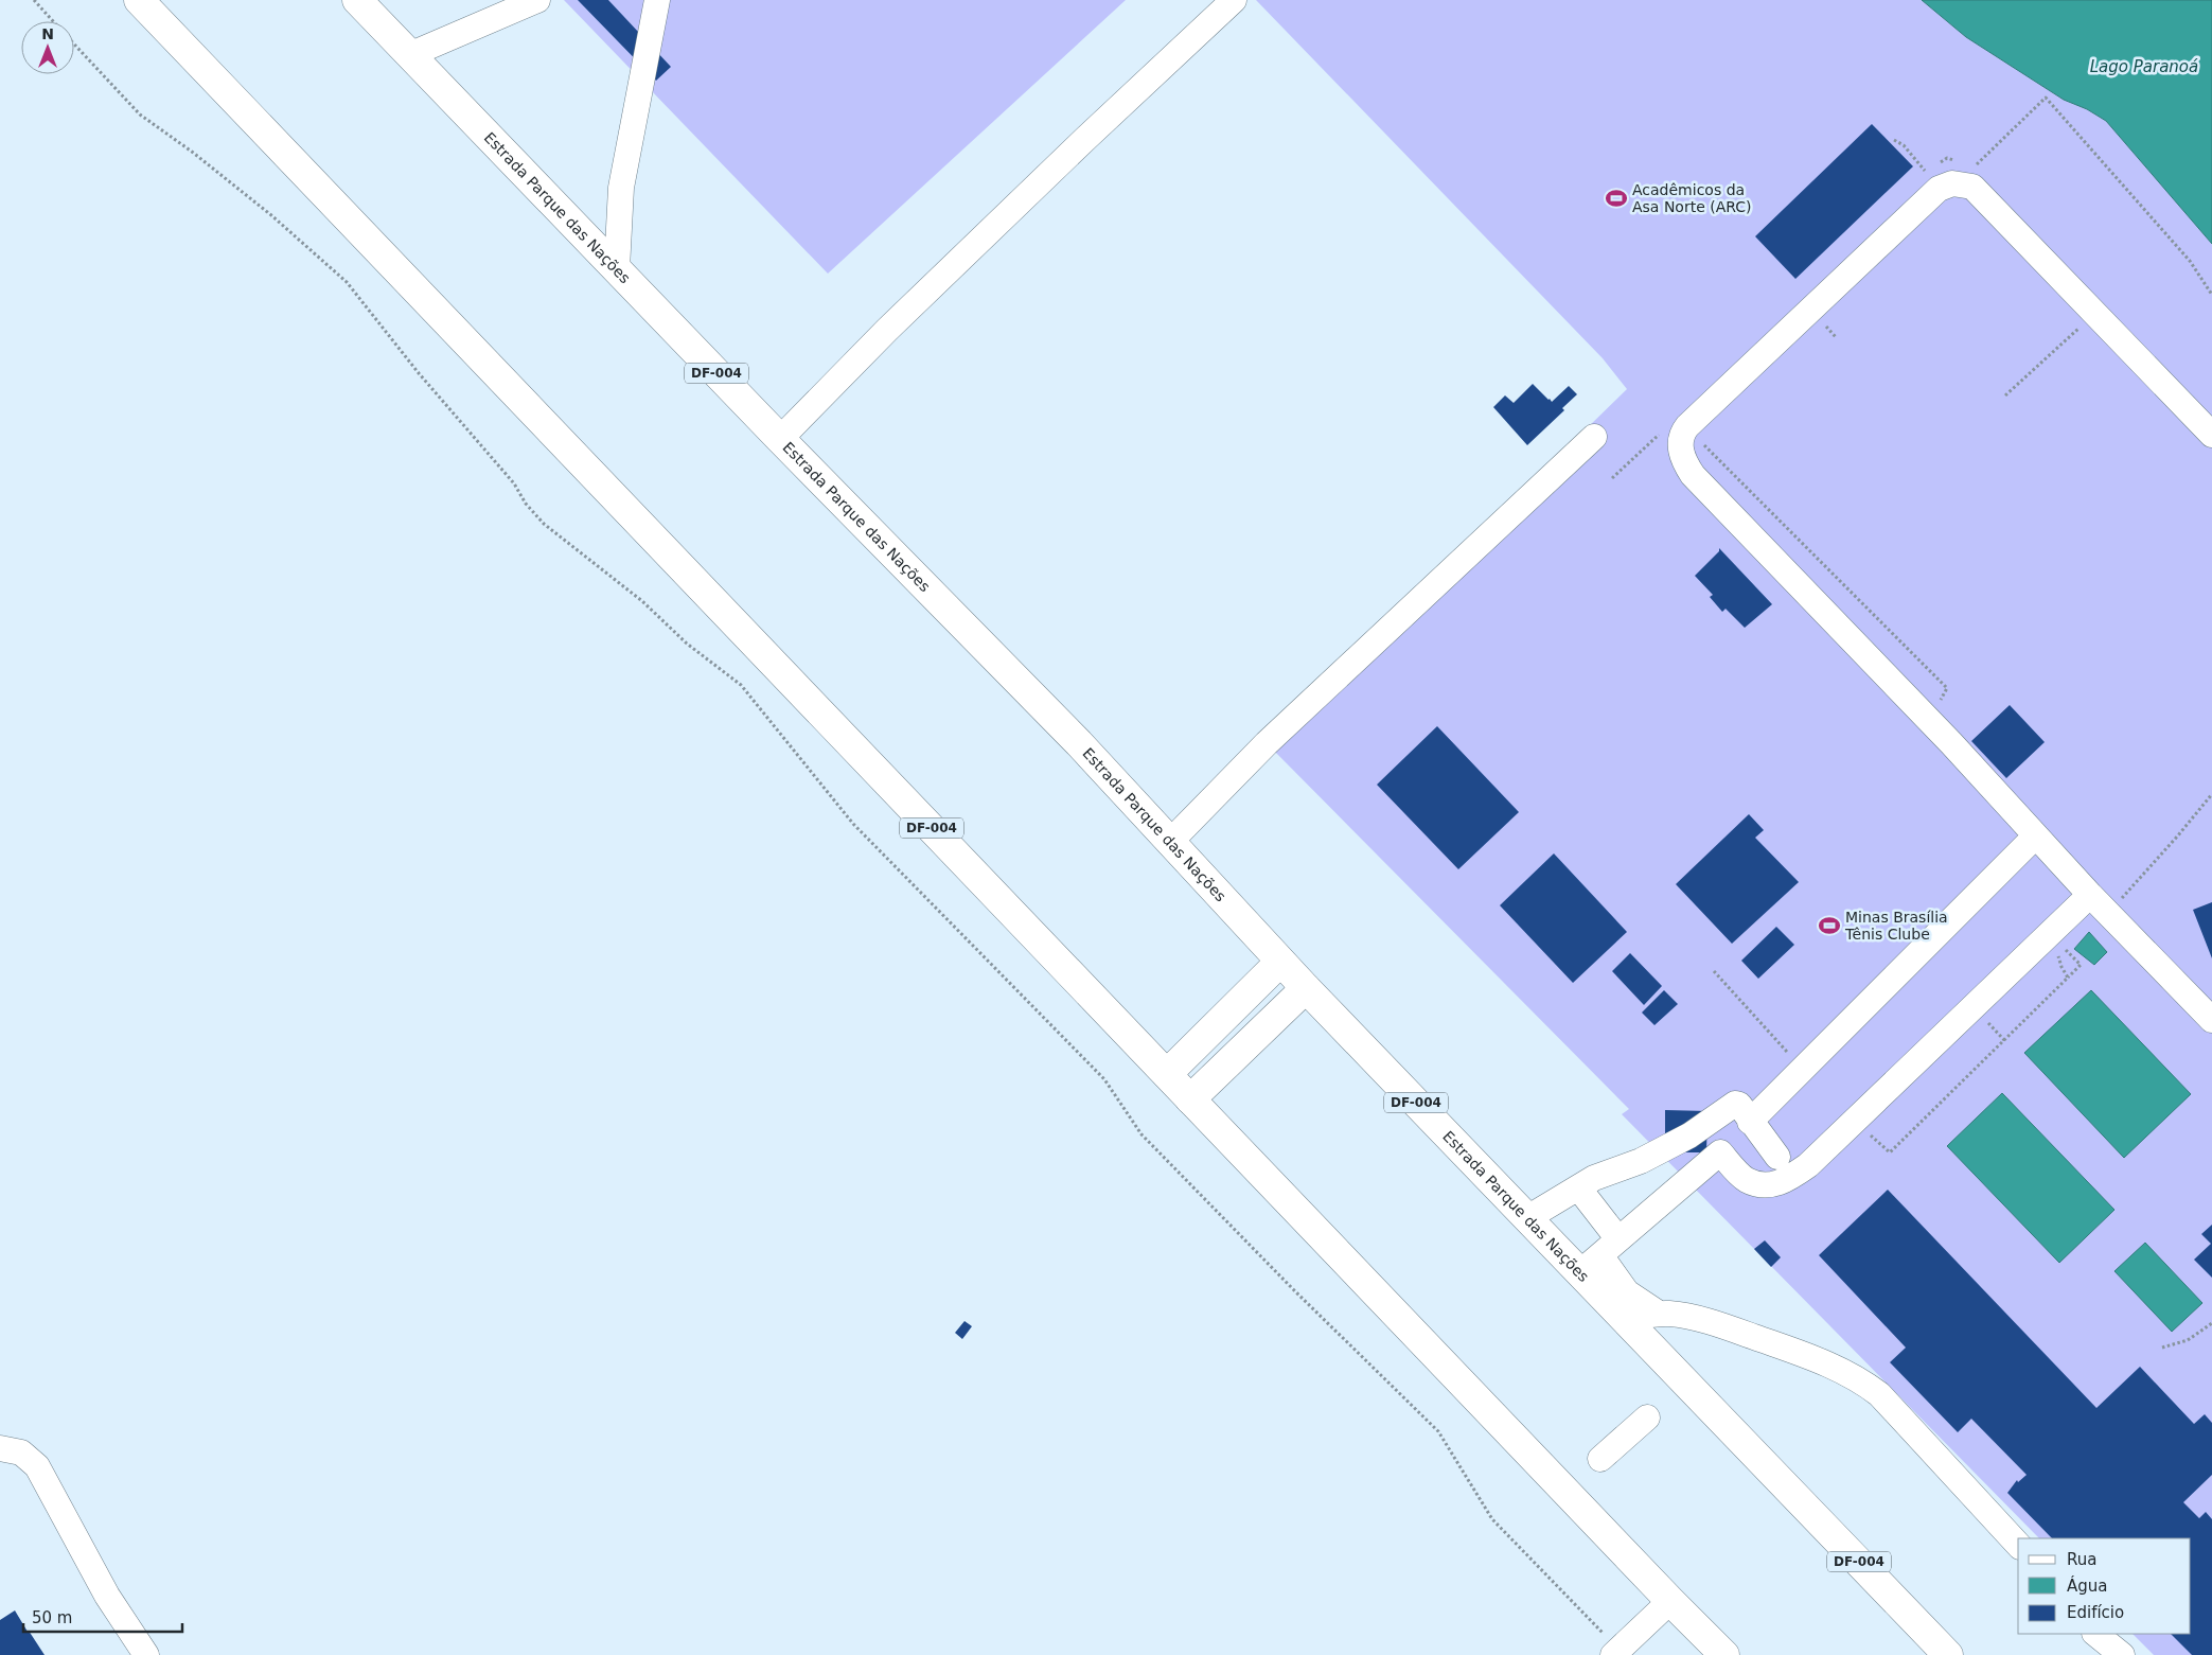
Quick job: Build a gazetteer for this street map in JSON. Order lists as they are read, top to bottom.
{
  "streets": {
    "highway": ["Estrada Parque das Nações", "DF-004"]
  },
  "water": ["Lago Paranoá"],
  "places": {
    "sports": ["Acadêmicos da Asa Norte (ARC)", "Minas Brasília Tênis Clube"]
  },
  "legend": ["Rua", "Água", "Edifício"],
  "scale_bar": "50 m",
  "north": "top"
}
